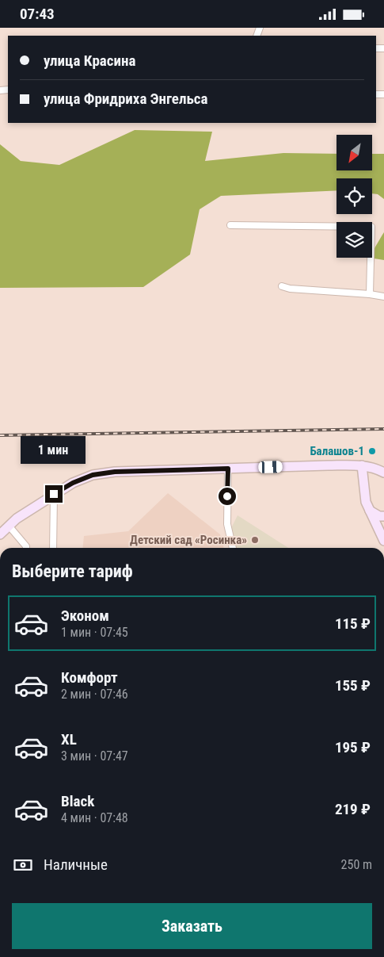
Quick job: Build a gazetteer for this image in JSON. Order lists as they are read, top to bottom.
{
  "places": ["Балашов-1", "Детский сад «Росинка»"],
  "north": "bottom left",
  "page": {
    "status": "07:43",
    "banner": ["улица Красина", "улица Фридриха Энгельса"],
    "bubble": "1 мин",
    "heading": "Выберите тариф",
    "list": [
      {
        "name": "Эконом",
        "note": "1 мин · 07:45",
        "value": "115 ₽"
      },
      {
        "name": "Комфорт",
        "note": "2 мин · 07:46",
        "value": "155 ₽"
      },
      {
        "name": "XL",
        "note": "3 мин · 07:47",
        "value": "195 ₽"
      },
      {
        "name": "Black",
        "note": "4 мин · 07:48",
        "value": "219 ₽"
      }
    ],
    "pay": ["Наличные", "250 m"],
    "buttons": "Заказать"
  }
}
